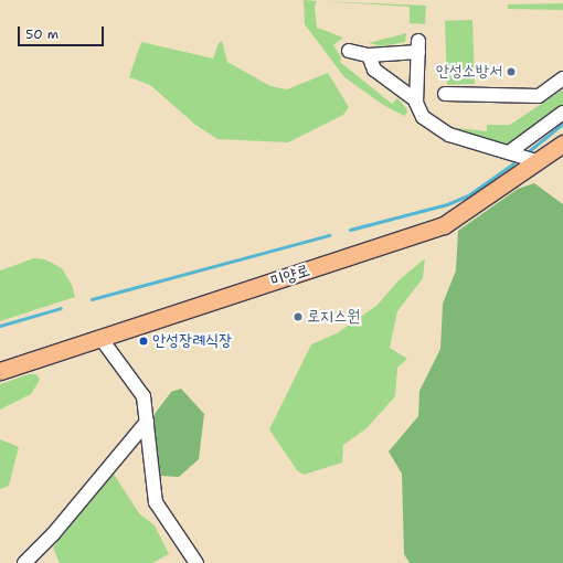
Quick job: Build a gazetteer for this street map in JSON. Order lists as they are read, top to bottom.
{
  "streets": {
    "main road": ["미양로"]
  },
  "places": ["안성소방서", "로지스원", "안성장례식장"],
  "scale_bar": "50 m"
}
